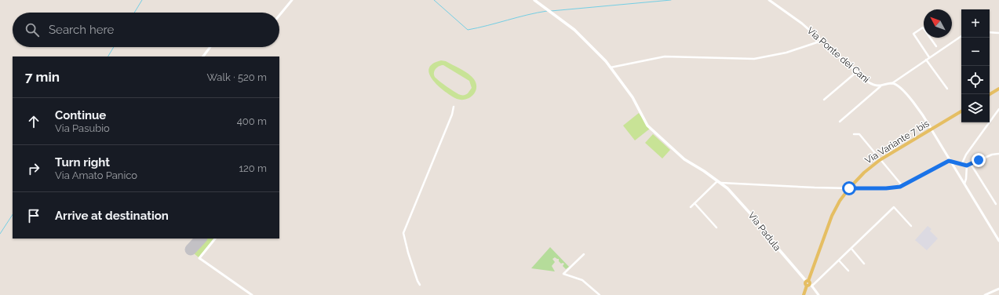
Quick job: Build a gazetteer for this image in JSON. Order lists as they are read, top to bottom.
{
  "streets": {
    "main road": ["Via Variante 7 bis", "Via Padula"],
    "street": ["Via Ponte dei Cani"]
  },
  "crossings": [
    ["Via Variante 7 bis", "Via Padula"]
  ],
  "north": "top left",
  "page": {
    "map_buttons": ["+", "−"],
    "search": "Search here",
    "heading": ["7 min", "Walk · 520 m"],
    "list": [
      ["Continue", "Via Pasubio", "400 m"],
      ["Turn right", "Via Amato Panico", "120 m"],
      "Arrive at destination"
    ]
  }
}
